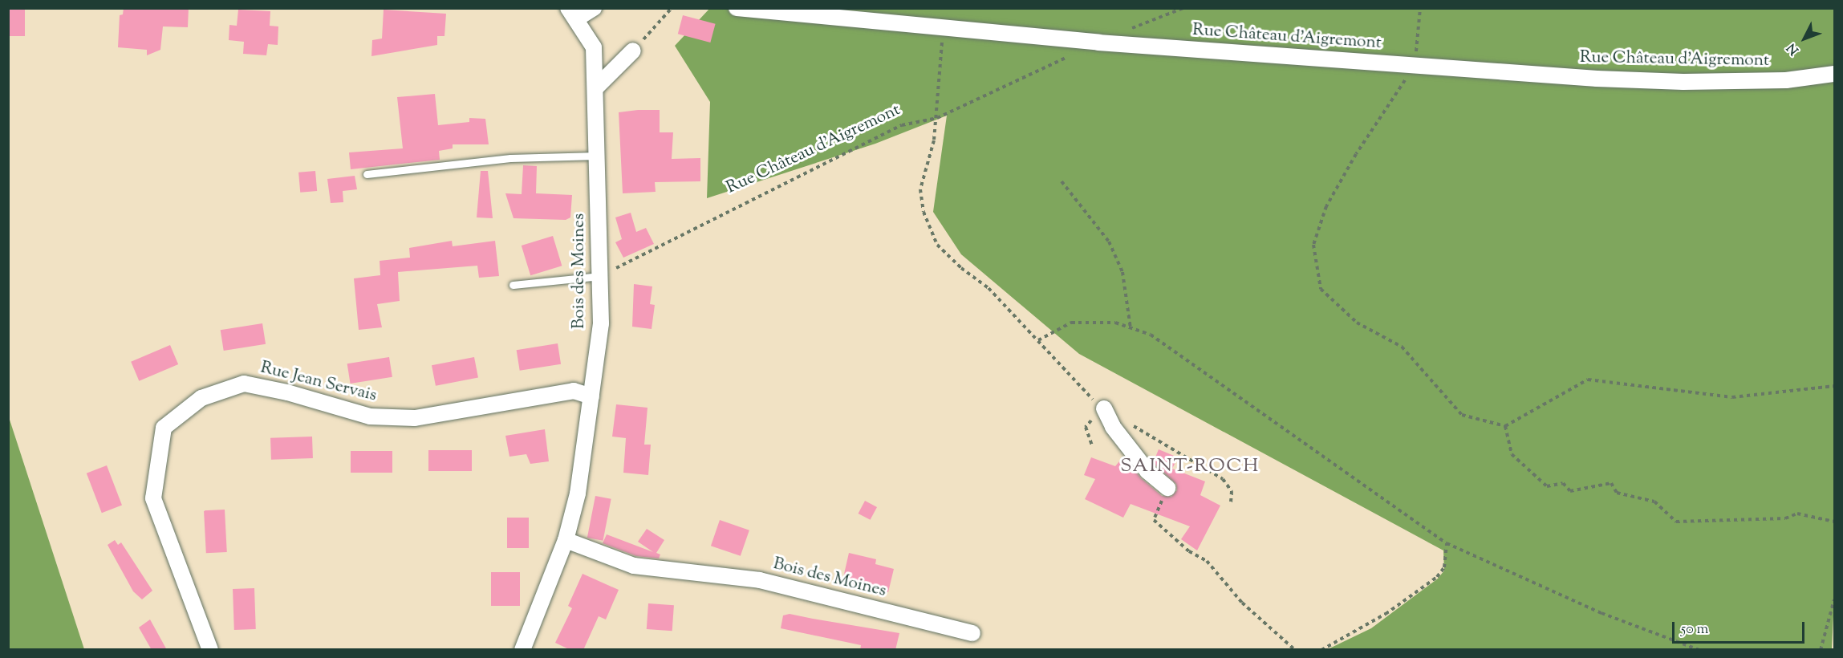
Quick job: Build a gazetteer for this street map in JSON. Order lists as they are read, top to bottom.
{
  "streets": {
    "street": ["Rue Château d'Aigremont", "Bois des Moines", "Rue Jean Servais"]
  },
  "crossings": [
    ["Rue Château d'Aigremont", "Bois des Moines"],
    ["Bois des Moines", "Rue Jean Servais"]
  ],
  "districts": ["SAINT-ROCH"],
  "scale_bar": "50 m",
  "north": "bottom left"
}
